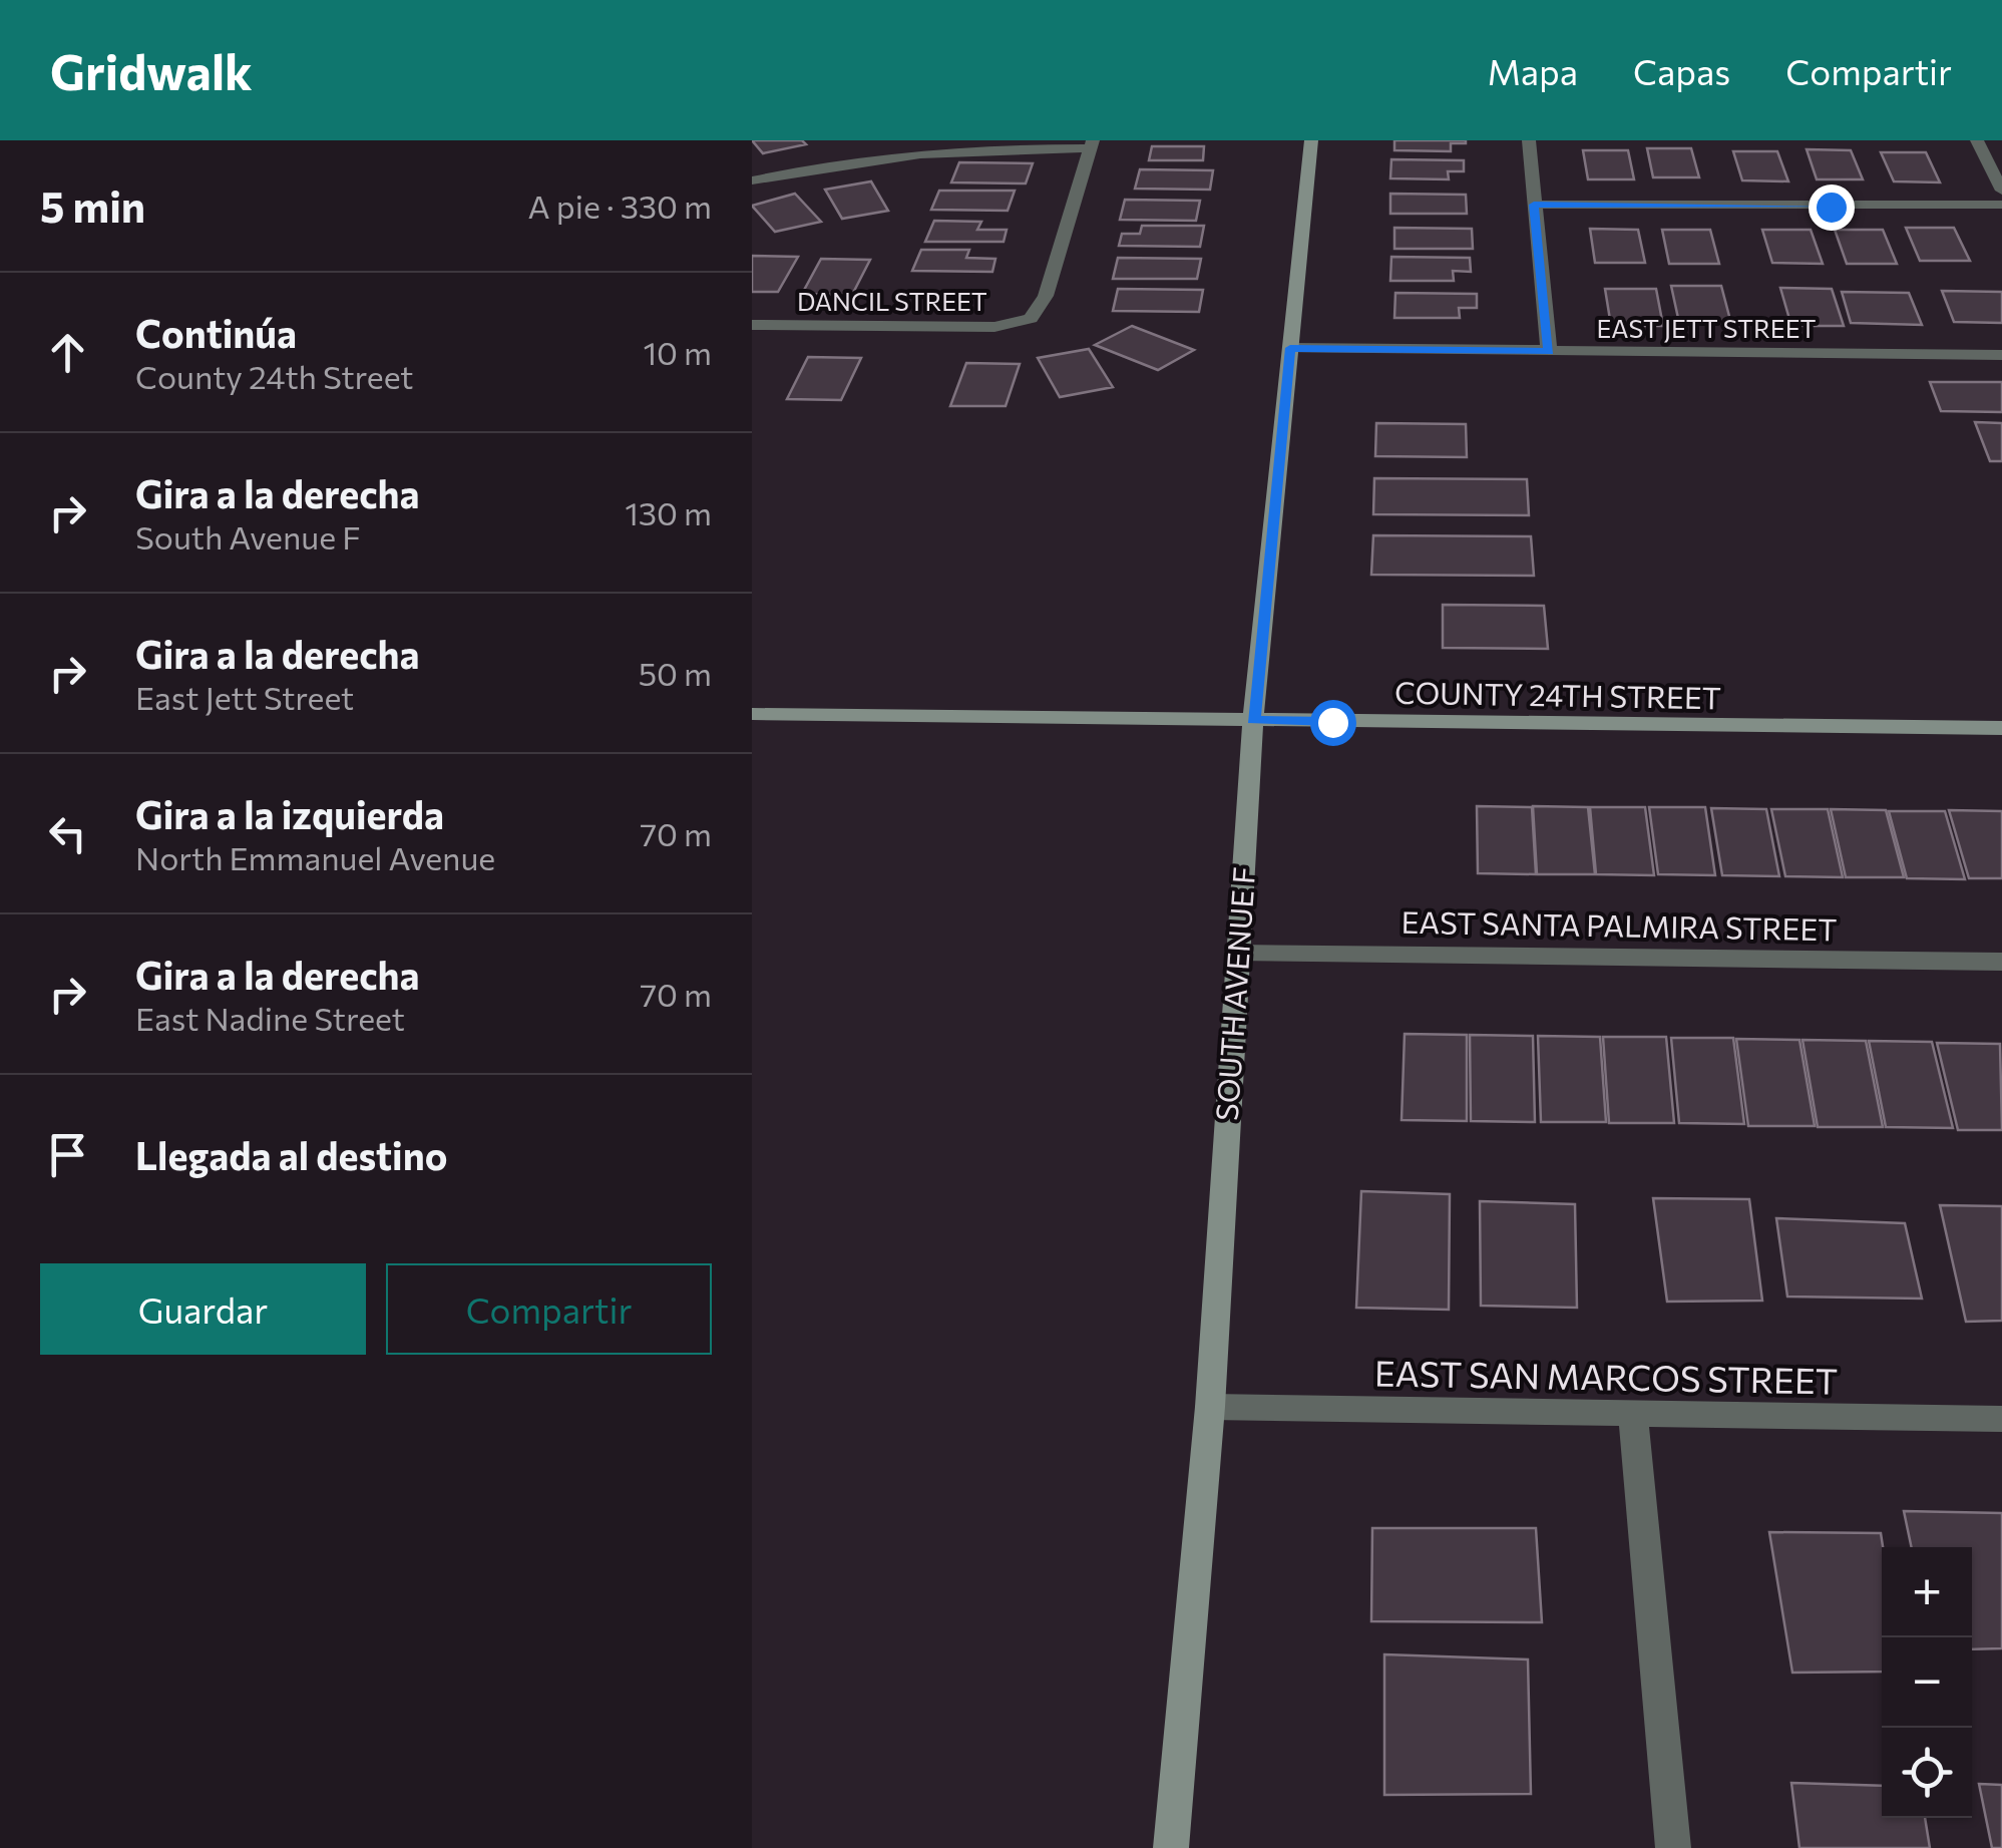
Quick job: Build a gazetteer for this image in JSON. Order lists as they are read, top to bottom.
{
  "streets": {
    "main road": ["COUNTY 24TH STREET", "SOUTH AVENUE F"],
    "street": [
      "DANCIL STREET",
      "EAST JETT STREET",
      "EAST SANTA PALMIRA STREET",
      "EAST SAN MARCOS STREET"
    ]
  },
  "crossings": [
    ["EAST JETT STREET", "SOUTH AVENUE F"],
    ["COUNTY 24TH STREET", "SOUTH AVENUE F"],
    ["EAST SANTA PALMIRA STREET", "SOUTH AVENUE F"],
    ["SOUTH AVENUE F", "EAST SAN MARCOS STREET"]
  ],
  "page": {
    "header": "Gridwalk",
    "nav": ["Mapa", "Capas", "Compartir"],
    "heading": ["5 min", "A pie · 330 m"],
    "list": [
      ["Continúa", "County 24th Street", "10 m"],
      ["Gira a la derecha", "South Avenue F", "130 m"],
      ["Gira a la derecha", "East Jett Street", "50 m"],
      ["Gira a la izquierda", "North Emmanuel Avenue", "70 m"],
      ["Gira a la derecha", "East Nadine Street", "70 m"],
      "Llegada al destino"
    ],
    "buttons": ["Guardar", "Compartir"],
    "map_buttons": ["+", "−"]
  }
}
